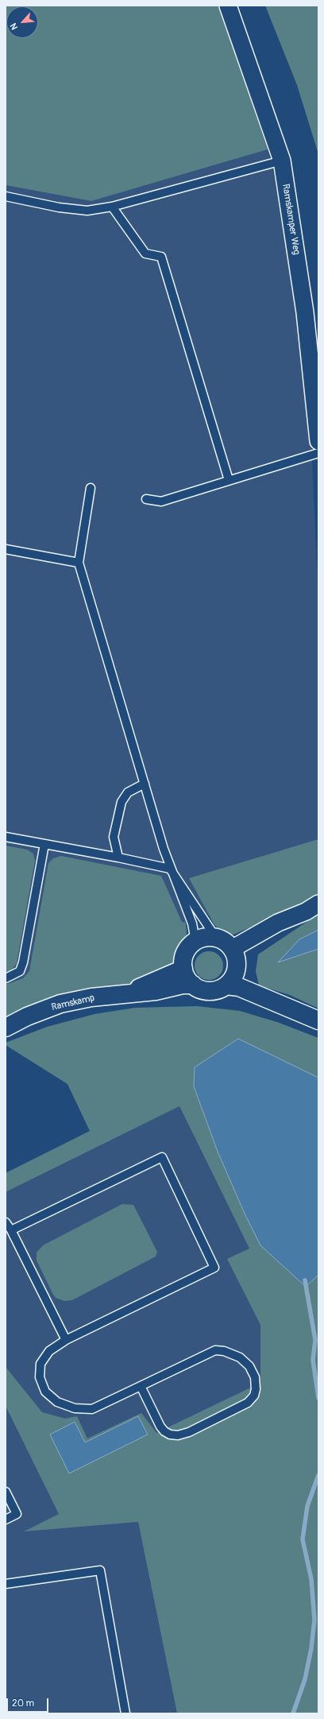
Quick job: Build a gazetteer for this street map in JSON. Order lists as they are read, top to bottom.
{
  "streets": {
    "street": ["Ramskamper Weg", "Ramskamp"]
  },
  "scale_bar": "20 m",
  "north": "bottom left"
}
